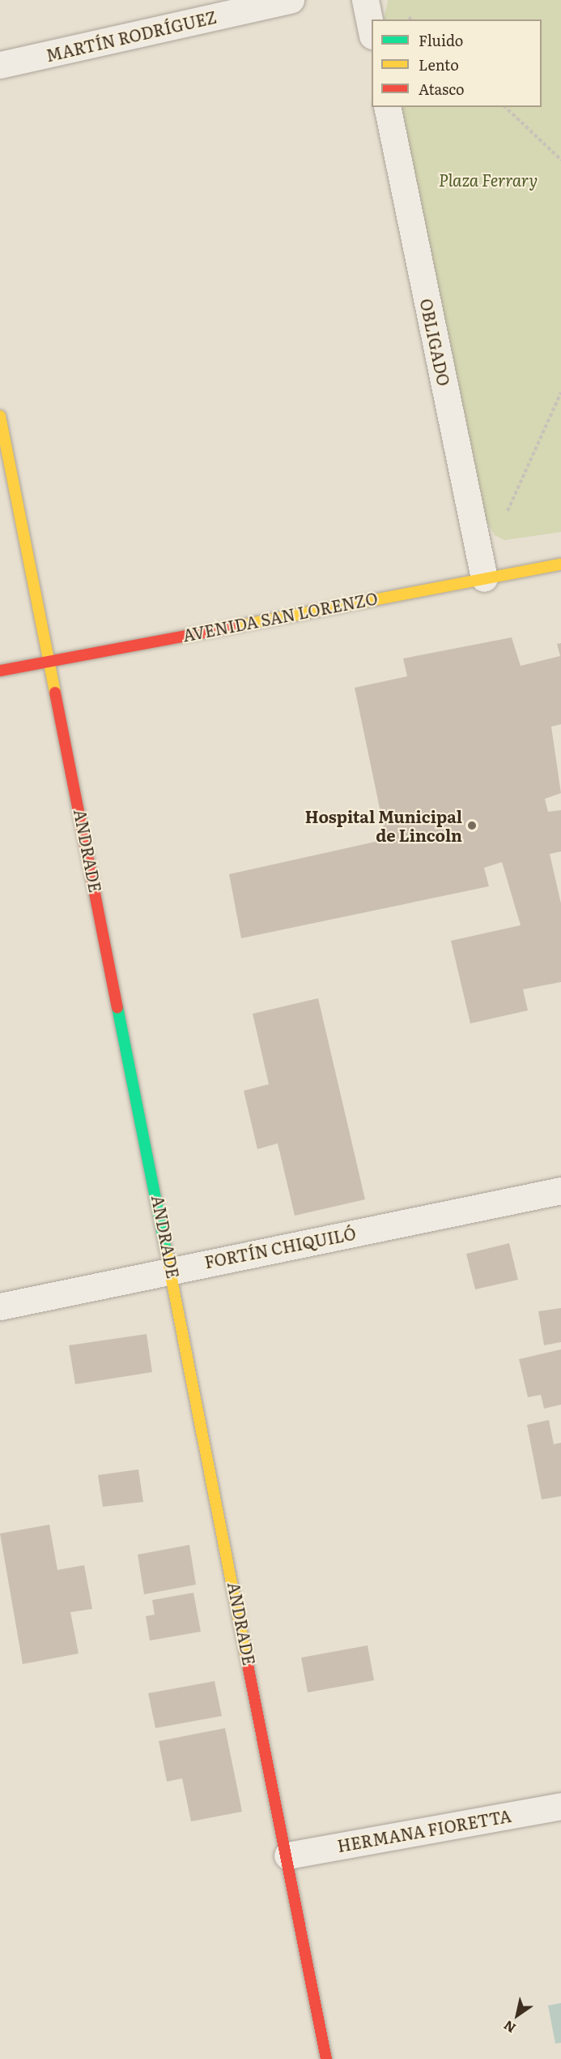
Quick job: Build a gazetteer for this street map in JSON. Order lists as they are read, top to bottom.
{
  "streets": {
    "street": [
      "MARTÍN RODRÍGUEZ",
      "OBLIGADO",
      "AVENIDA SAN LORENZO",
      "ANDRADE",
      "FORTÍN CHIQUILÓ",
      "HERMANA FIORETTA"
    ]
  },
  "crossings": [
    ["OBLIGADO", "AVENIDA SAN LORENZO"],
    ["AVENIDA SAN LORENZO", "ANDRADE"],
    ["ANDRADE", "FORTÍN CHIQUILÓ"],
    ["ANDRADE", "HERMANA FIORETTA"]
  ],
  "parks": ["Plaza Ferrary"],
  "places": ["Hospital Municipal de Lincoln"],
  "legend": ["Fluido", "Lento", "Atasco"],
  "north": "bottom left"
}
